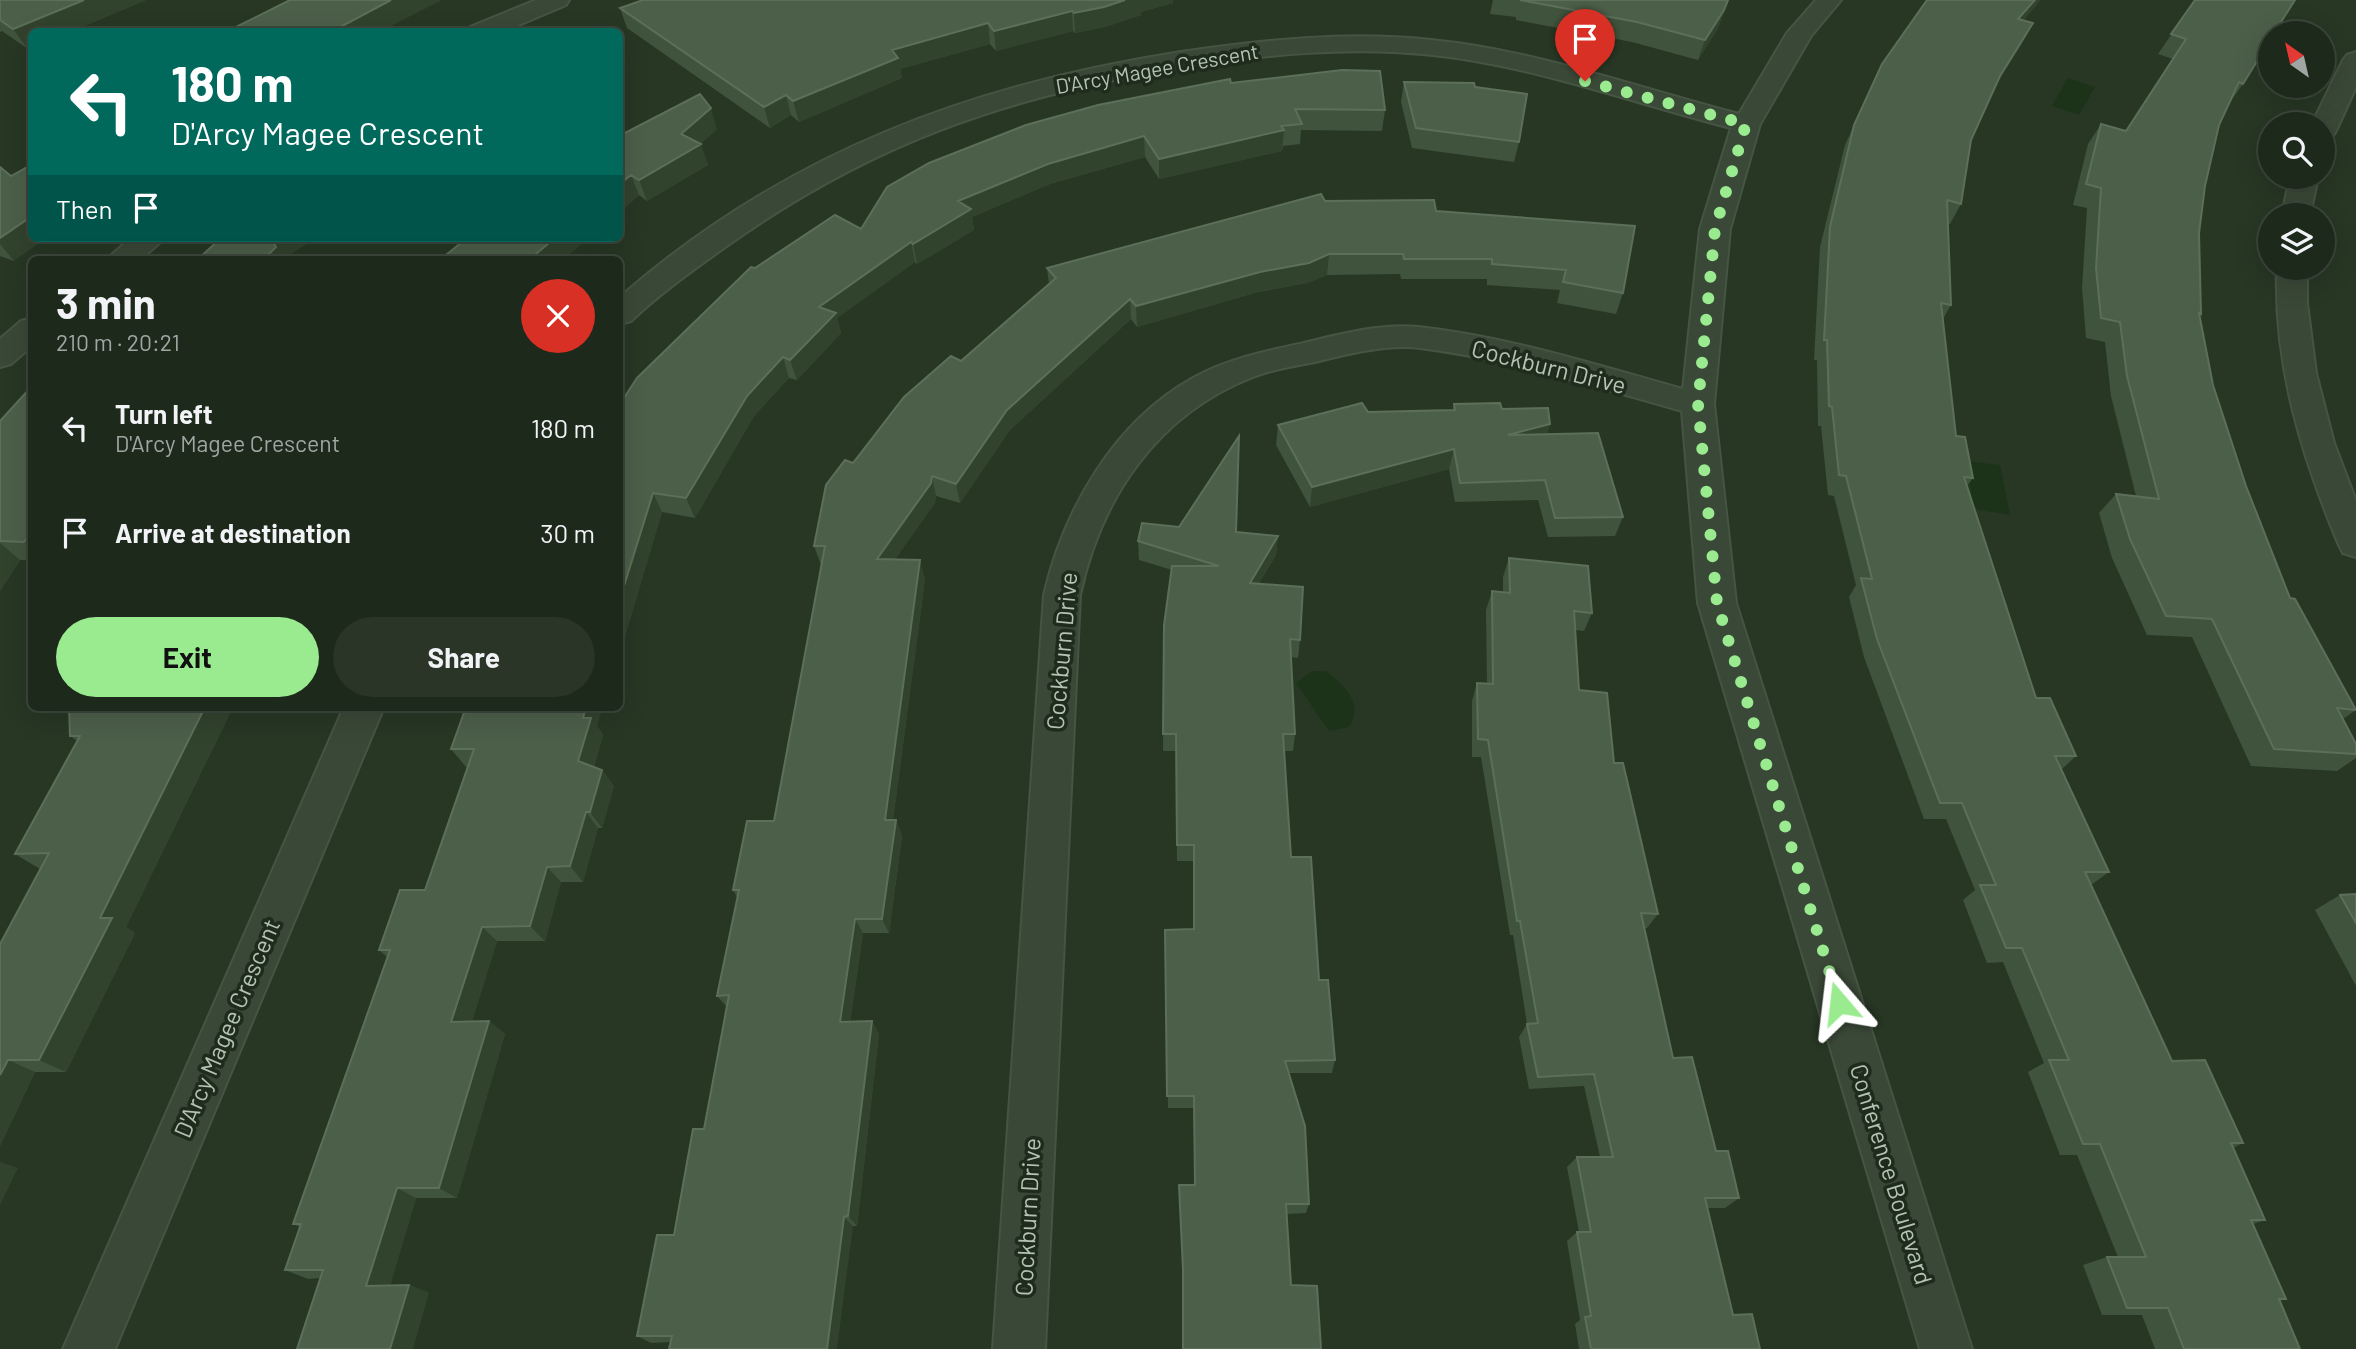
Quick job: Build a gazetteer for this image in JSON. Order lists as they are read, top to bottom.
{
  "streets": {
    "street": ["D'Arcy Magee Crescent", "Cockburn Drive", "Conference Boulevard"]
  },
  "crossings": [
    ["D'Arcy Magee Crescent", "Conference Boulevard"],
    ["Cockburn Drive", "Conference Boulevard"]
  ],
  "north": "top left",
  "page": {
    "turn": ["180 m", "D'Arcy Magee Crescent"],
    "then": "Then",
    "heading": ["3 min", "210 m · 20:21"],
    "list": [
      {
        "name": "Turn left",
        "note": "D'Arcy Magee Crescent",
        "value": "180 m"
      },
      {
        "name": "Arrive at destination",
        "value": "30 m"
      }
    ],
    "buttons": ["Exit", "Share"]
  }
}
